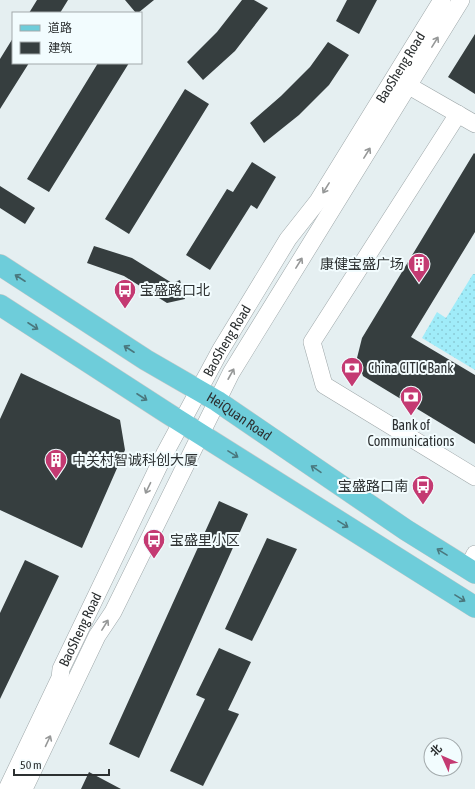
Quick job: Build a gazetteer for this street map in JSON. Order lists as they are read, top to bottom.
{
  "streets": {
    "main road": ["HeiQuan Road"],
    "street": ["BaoSheng Road"]
  },
  "crossings": [
    ["BaoSheng Road", "HeiQuan Road"]
  ],
  "places": {
    "building": ["康健宝盛广场", "中关村智诚科创大厦"],
    "bus stop": ["宝盛路口北", "宝盛路口南", "宝盛里小区"],
    "bank": ["China CITIC Bank", "Bank of Communications"]
  },
  "legend": ["道路", "建筑"],
  "scale_bar": "50 m",
  "north": "top left"
}
